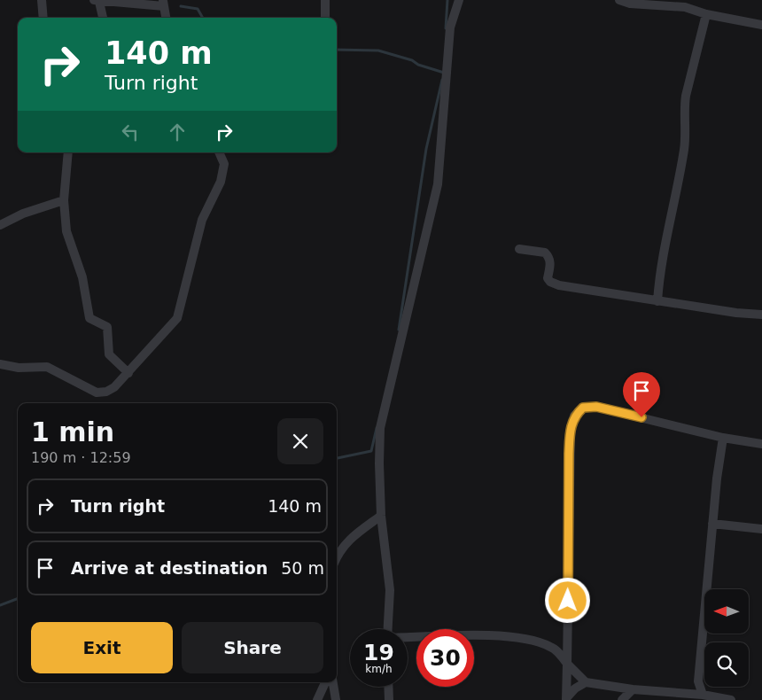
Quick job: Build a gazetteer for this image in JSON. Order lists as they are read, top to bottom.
{
  "north": "left",
  "page": {
    "turn": ["140 m", "Turn right"],
    "heading": ["1 min", "190 m · 12:59"],
    "list": [
      {
        "name": "Turn right",
        "value": "140 m"
      },
      {
        "name": "Arrive at destination",
        "value": "50 m"
      }
    ],
    "buttons": ["Exit", "Share"],
    "speed": "19 km/h",
    "limit": "30"
  }
}
